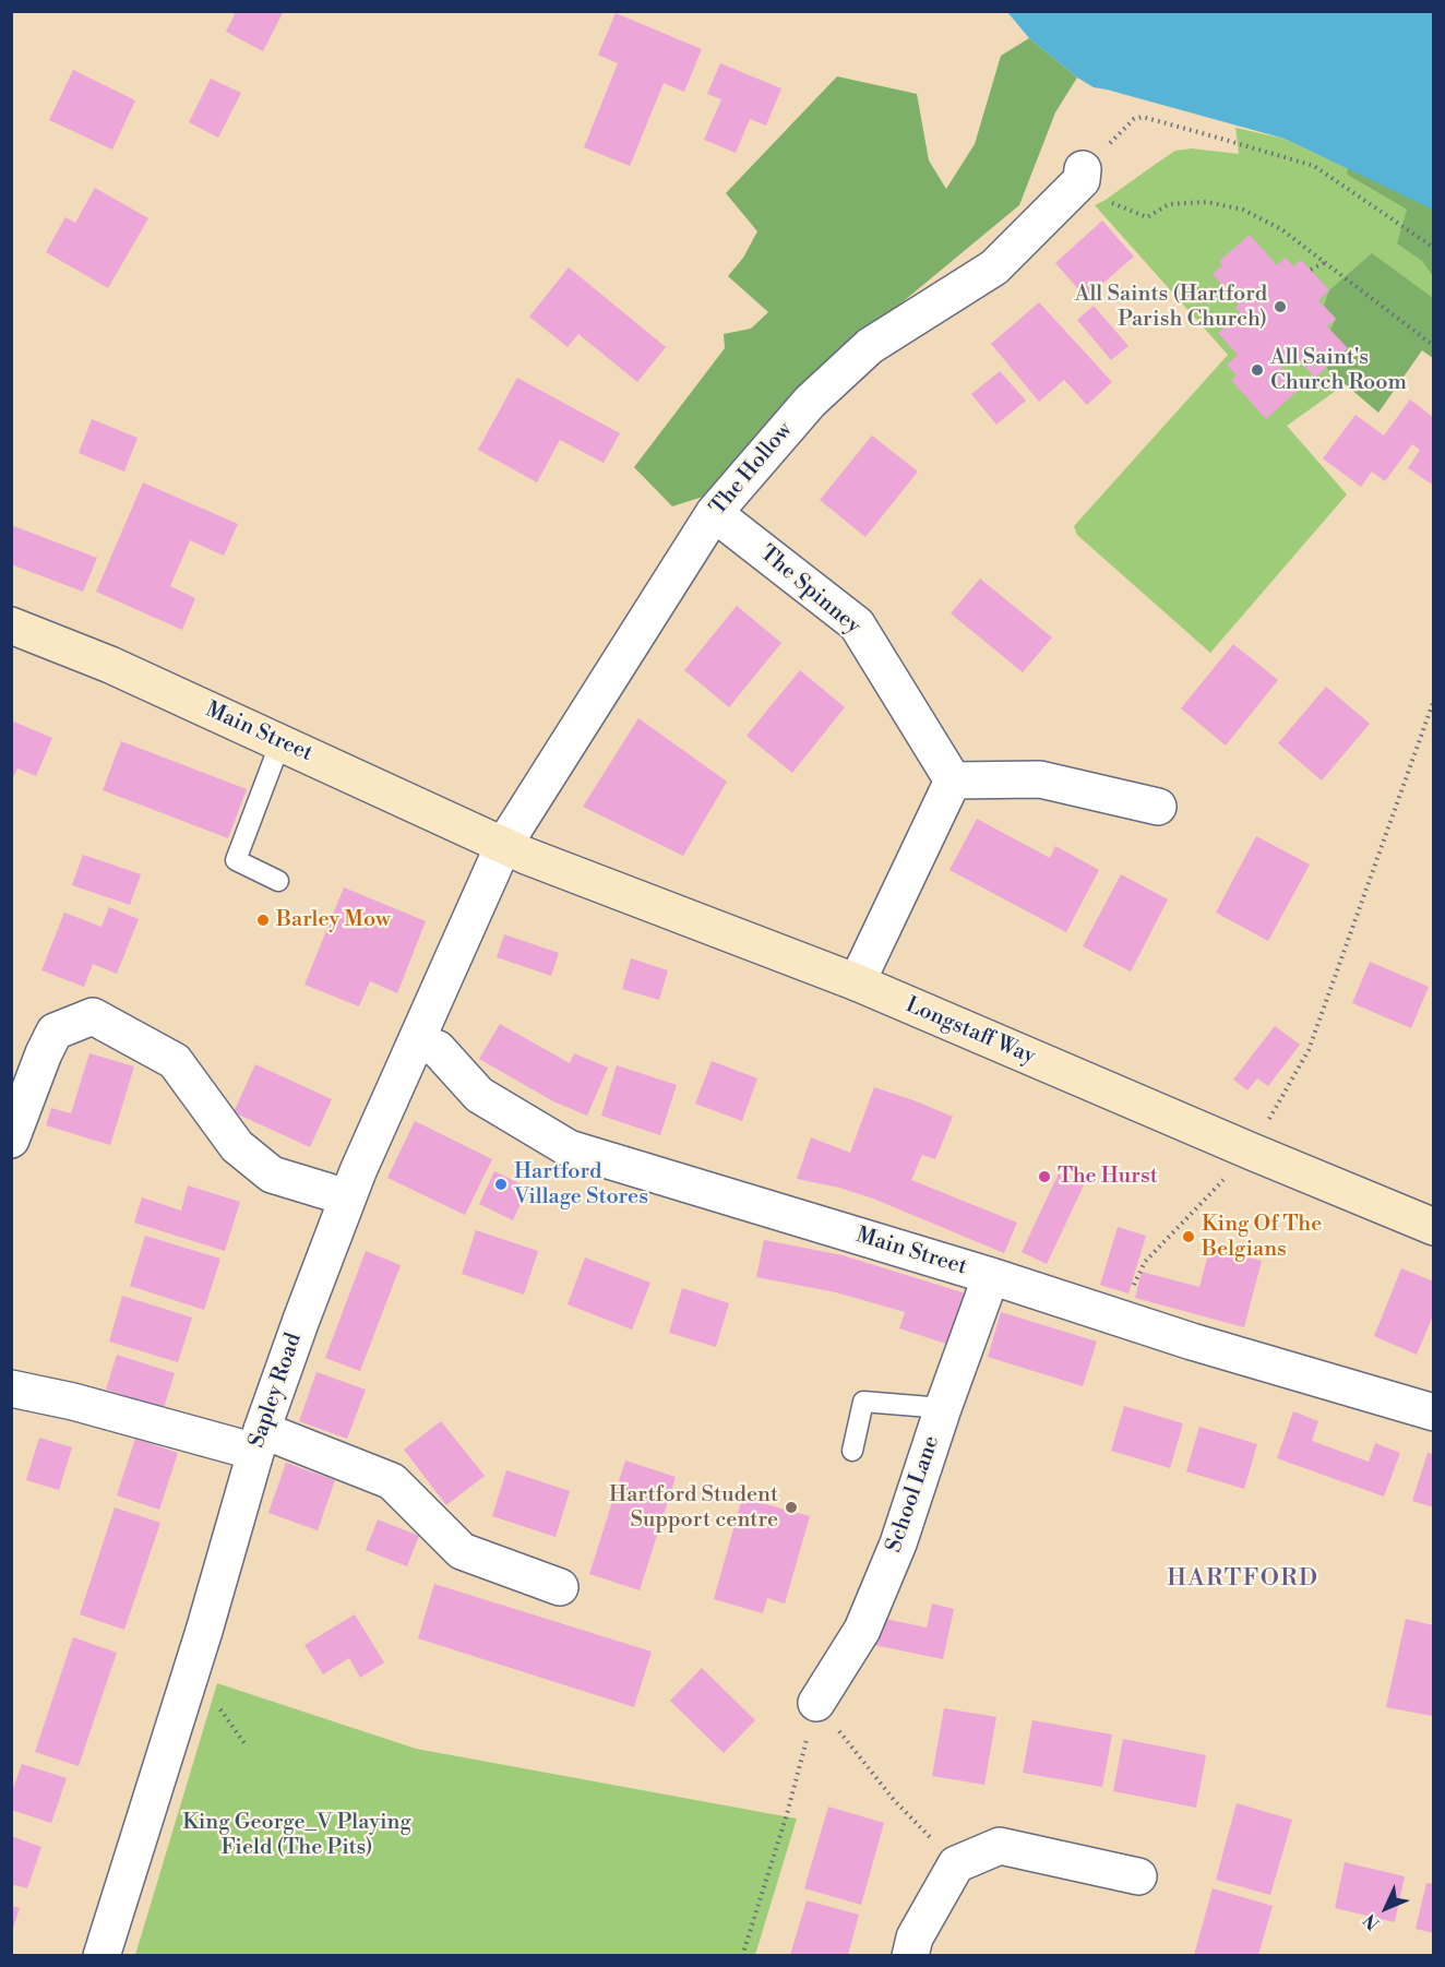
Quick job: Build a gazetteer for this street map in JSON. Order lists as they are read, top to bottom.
{
  "streets": {
    "main road": ["Main Street", "Longstaff Way"],
    "street": [
      "The Hollow",
      "The Spinney",
      "Sapley Road",
      "School Lane"
    ]
  },
  "crossings": [
    ["The Hollow", "The Spinney"],
    ["The Hollow", "Main Street"],
    ["The Hollow", "Longstaff Way"],
    ["The Hollow", "Sapley Road"],
    ["Main Street", "Longstaff Way"],
    ["Main Street", "Sapley Road"],
    ["Main Street", "School Lane"],
    ["Longstaff Way", "Sapley Road"]
  ],
  "districts": ["HARTFORD"],
  "parks": ["King George_V Playing Field (The Pits)"],
  "places": [
    "All Saints (Hartford Parish Church)",
    "All Saint's Church Room",
    "Barley Mow",
    "The Hurst",
    "Hartford Village Stores",
    "King Of The Belgians",
    "Hartford Student Support centre"
  ],
  "north": "bottom left"
}
